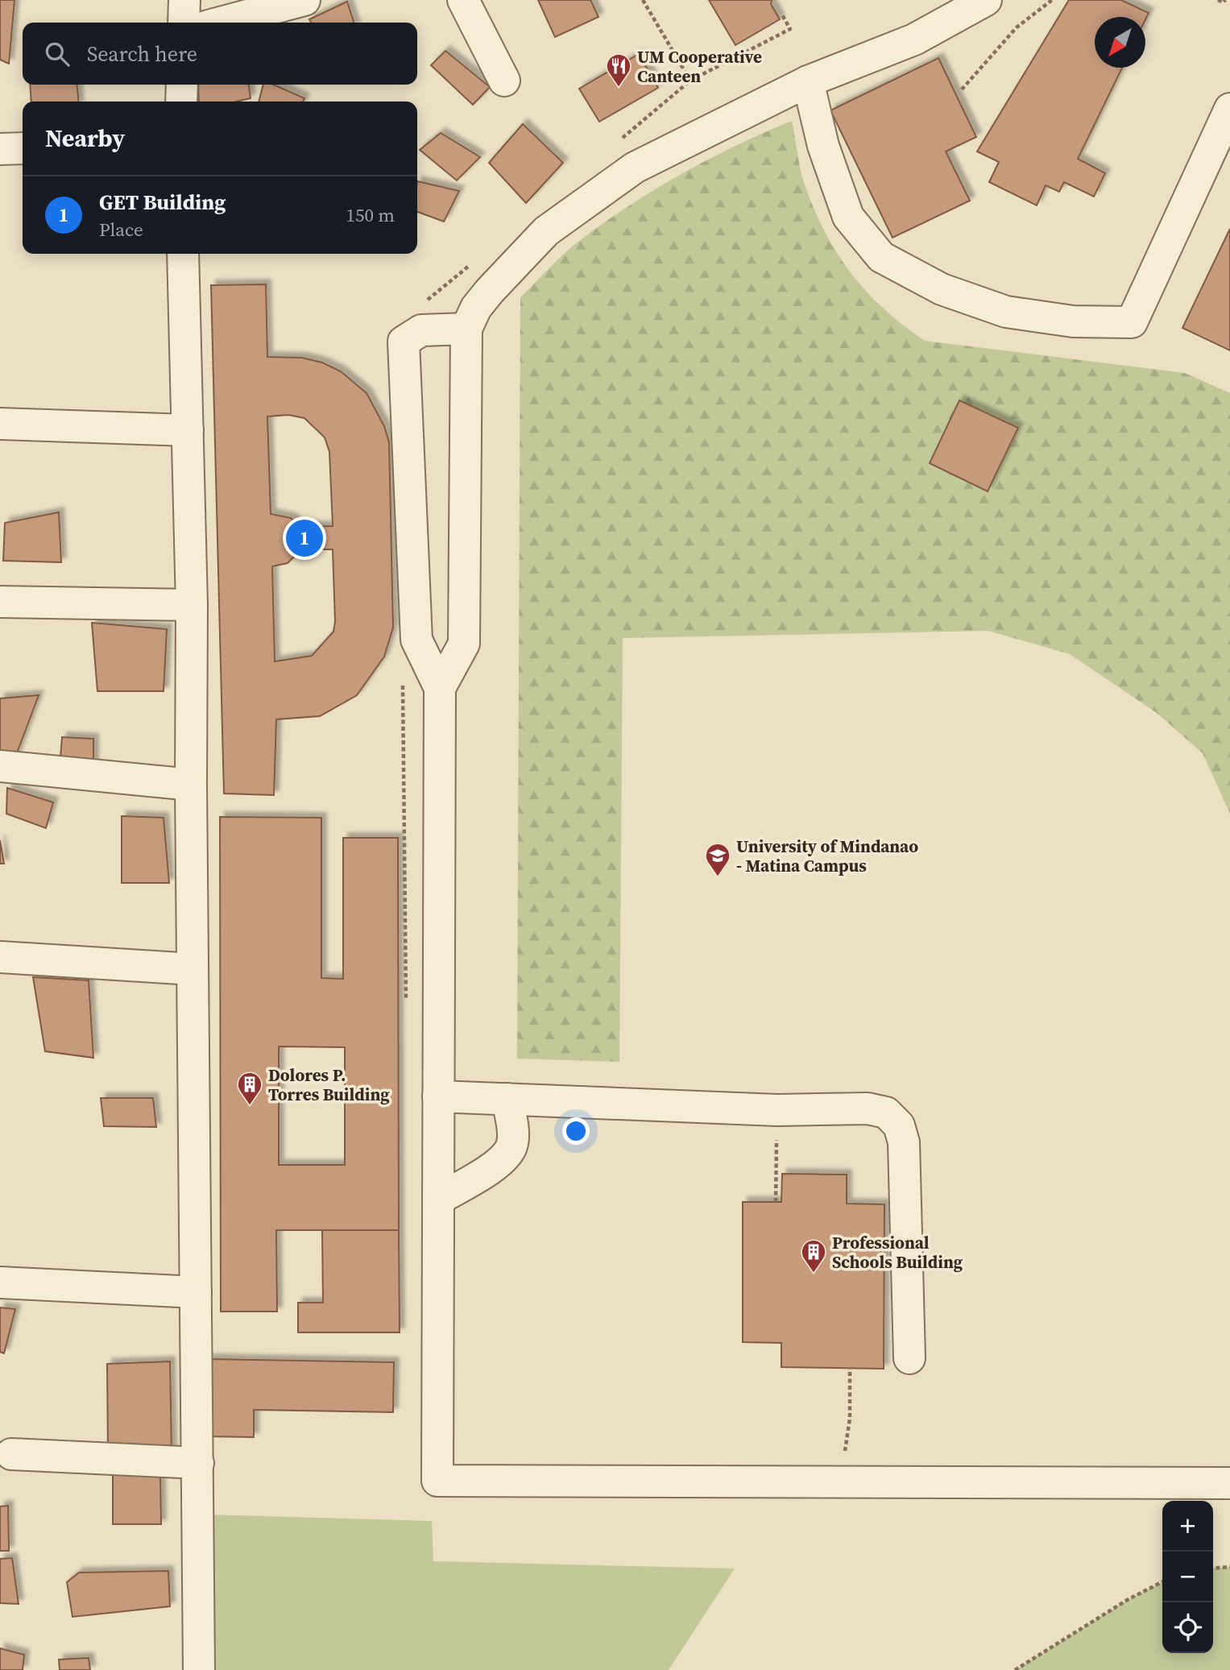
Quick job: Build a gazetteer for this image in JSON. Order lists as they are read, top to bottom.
{
  "places": {
    "restaurant": ["UM Cooperative Canteen"],
    "school or university": ["University of Mindanao - Matina Campus"],
    "building": ["Dolores P. Torres Building", "Professional Schools Building"]
  },
  "north": "bottom left",
  "page": {
    "search": "Search here",
    "heading": "Nearby",
    "list": [
      {
        "mark": "1",
        "name": "GET Building",
        "note": "Place",
        "value": "150 m"
      }
    ],
    "pins": "1",
    "map_buttons": ["+", "−"]
  }
}
